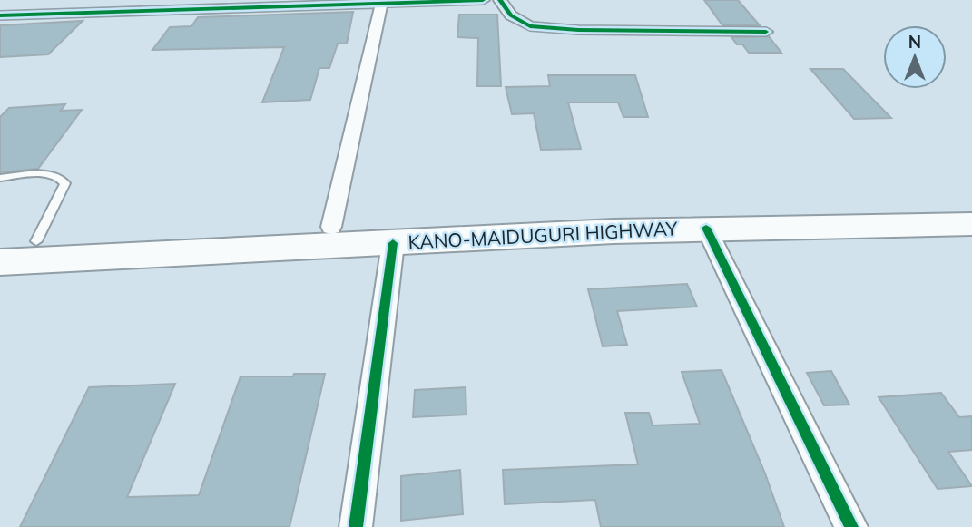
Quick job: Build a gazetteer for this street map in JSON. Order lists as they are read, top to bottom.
{
  "streets": {
    "highway": ["KANO-MAIDUGURI HIGHWAY"]
  },
  "north": "top"
}
